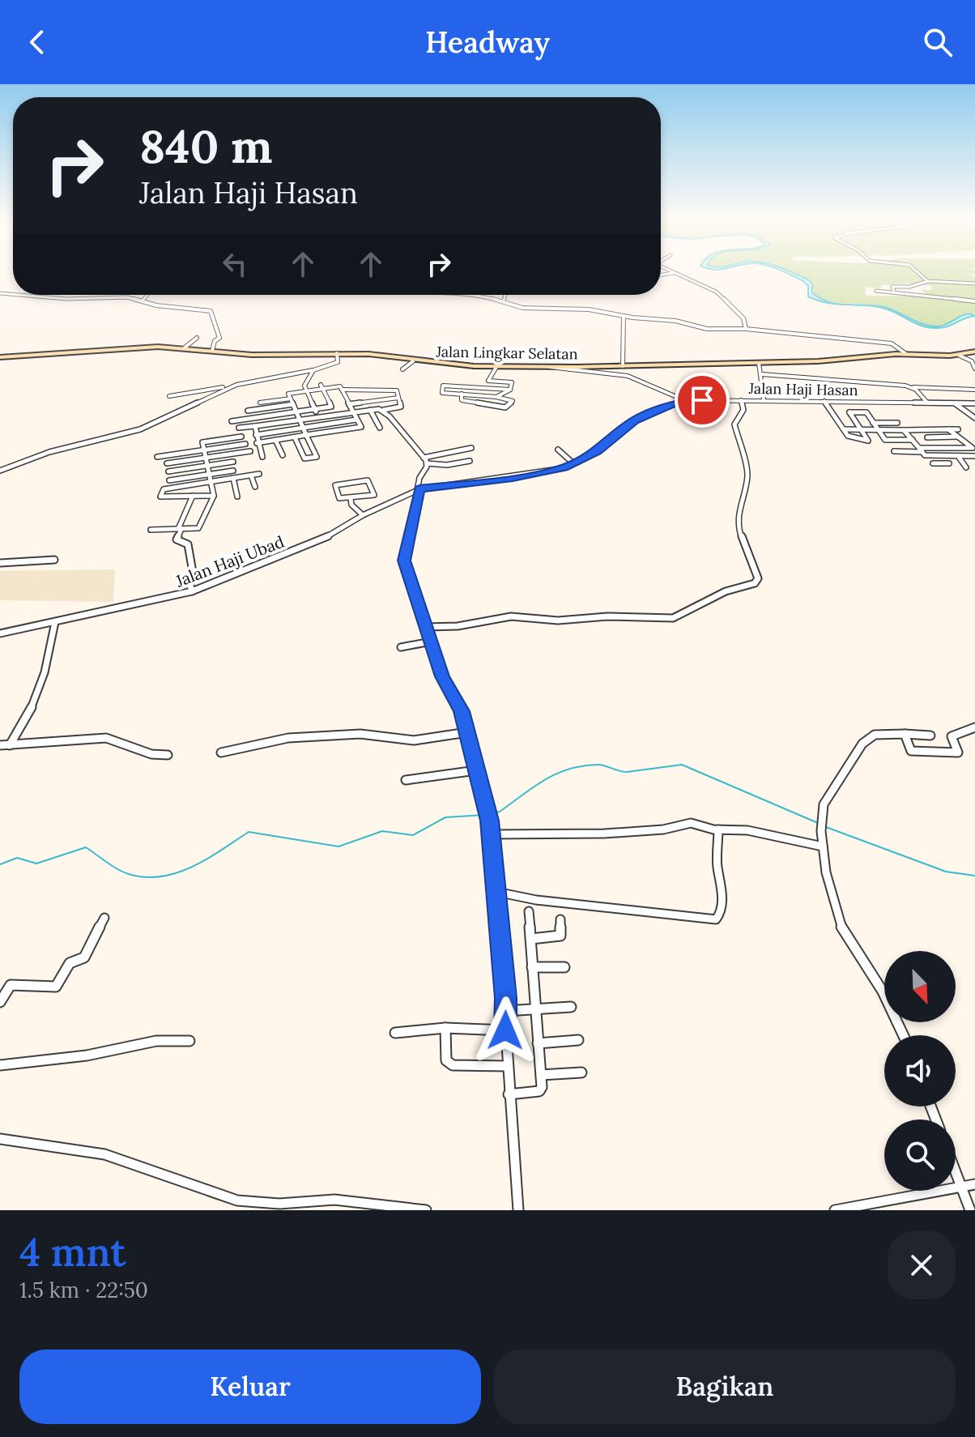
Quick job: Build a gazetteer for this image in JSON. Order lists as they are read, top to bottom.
{
  "streets": {
    "street": ["Jalan Lingkar Selatan", "Jalan Haji Hasan", "Jalan Haji Ubad"]
  },
  "crossings": [
    ["Jalan Haji Hasan", "Jalan Haji Ubad"]
  ],
  "north": "bottom right",
  "page": {
    "header": "Headway",
    "turn": ["840 m", "Jalan Haji Hasan"],
    "heading": ["4 mnt", "1.5 km · 22:50"],
    "buttons": ["Keluar", "Bagikan"]
  }
}
